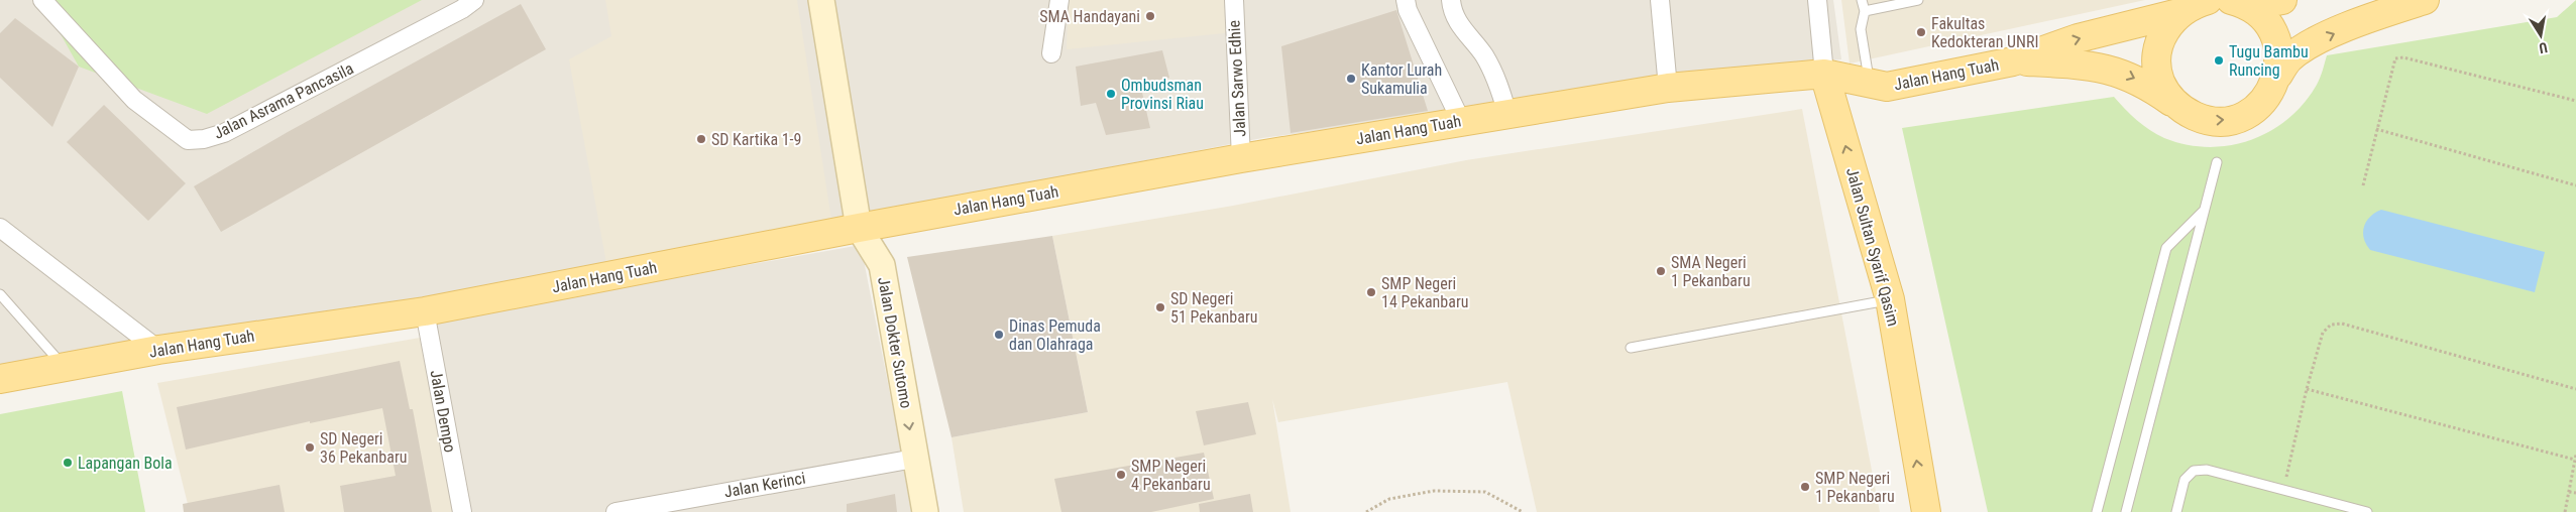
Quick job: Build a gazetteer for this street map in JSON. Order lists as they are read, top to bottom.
{
  "streets": {
    "main road": ["Jalan Hang Tuah", "Jalan Sultan Syarif Qasim", "Jalan Dokter Sutomo"],
    "street": [
      "Jalan Sarwo Edhie",
      "Jalan Asrama Pancasila",
      "Jalan Dempo",
      "Jalan Kerinci"
    ]
  },
  "crossings": [
    ["Jalan Hang Tuah", "Jalan Sarwo Edhie"],
    ["Jalan Hang Tuah", "Jalan Sultan Syarif Qasim"],
    ["Jalan Hang Tuah", "Jalan Dokter Sutomo"],
    ["Jalan Hang Tuah", "Jalan Dempo"],
    ["Jalan Dokter Sutomo", "Jalan Kerinci"]
  ],
  "one_way": ["Jalan Sultan Syarif Qasim", "Jalan Dokter Sutomo"],
  "places": [
    "SMA Handayani",
    "Fakultas Kedokteran UNRI",
    "Tugu Bambu Runcing",
    "Kantor Lurah Sukamulia",
    "Ombudsman Provinsi Riau",
    "SD Kartika 1-9",
    "SMA Negeri 1 Pekanbaru",
    "SMP Negeri 14 Pekanbaru",
    "SD Negeri 51 Pekanbaru",
    "Dinas Pemuda dan Olahraga",
    "SD Negeri 36 Pekanbaru",
    "Lapangan Bola",
    "SMP Negeri 4 Pekanbaru",
    "SMP Negeri 1 Pekanbaru"
  ],
  "north": "bottom"
}
